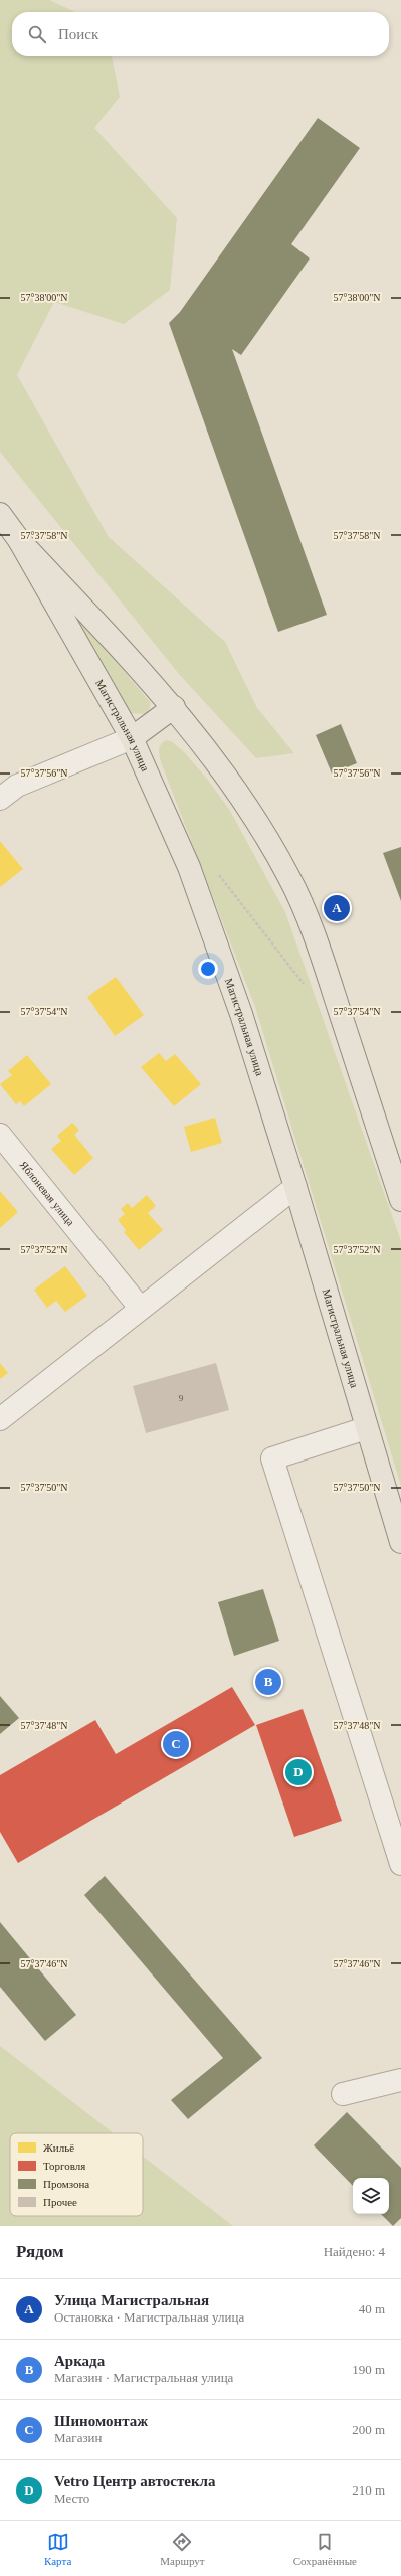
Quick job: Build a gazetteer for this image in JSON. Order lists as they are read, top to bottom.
{
  "streets": {
    "main road": ["Магистральная улица"],
    "street": ["Яблоневая улица"]
  },
  "house_numbers": ["9"],
  "legend": [
    "Жильё",
    "Торговля",
    "Промзона",
    "Прочее"
  ],
  "page": {
    "search": "Поиск",
    "pins": [
      "A",
      "B",
      "C",
      "D"
    ],
    "heading": ["Рядом", "Найдено: 4"],
    "list": [
      {
        "mark": "A",
        "name": "Улица Магистральная",
        "note": "Остановка · Магистральная улица",
        "value": "40 m"
      },
      {
        "mark": "B",
        "name": "Аркада",
        "note": "Магазин · Магистральная улица",
        "value": "190 m"
      },
      {
        "mark": "C",
        "name": "Шиномонтаж",
        "note": "Магазин",
        "value": "200 m"
      },
      {
        "mark": "D",
        "name": "Vetro Центр автостекла",
        "note": "Место",
        "value": "210 m"
      }
    ],
    "nav": ["Карта", "Маршрут", "Сохранённые"]
  },
  "coordinates": [
    "57°38'00\"N",
    "57°37'58\"N",
    "57°37'56\"N",
    "57°37'54\"N",
    "57°37'52\"N",
    "57°37'50\"N",
    "57°37'48\"N",
    "57°37'46\"N"
  ]
}
